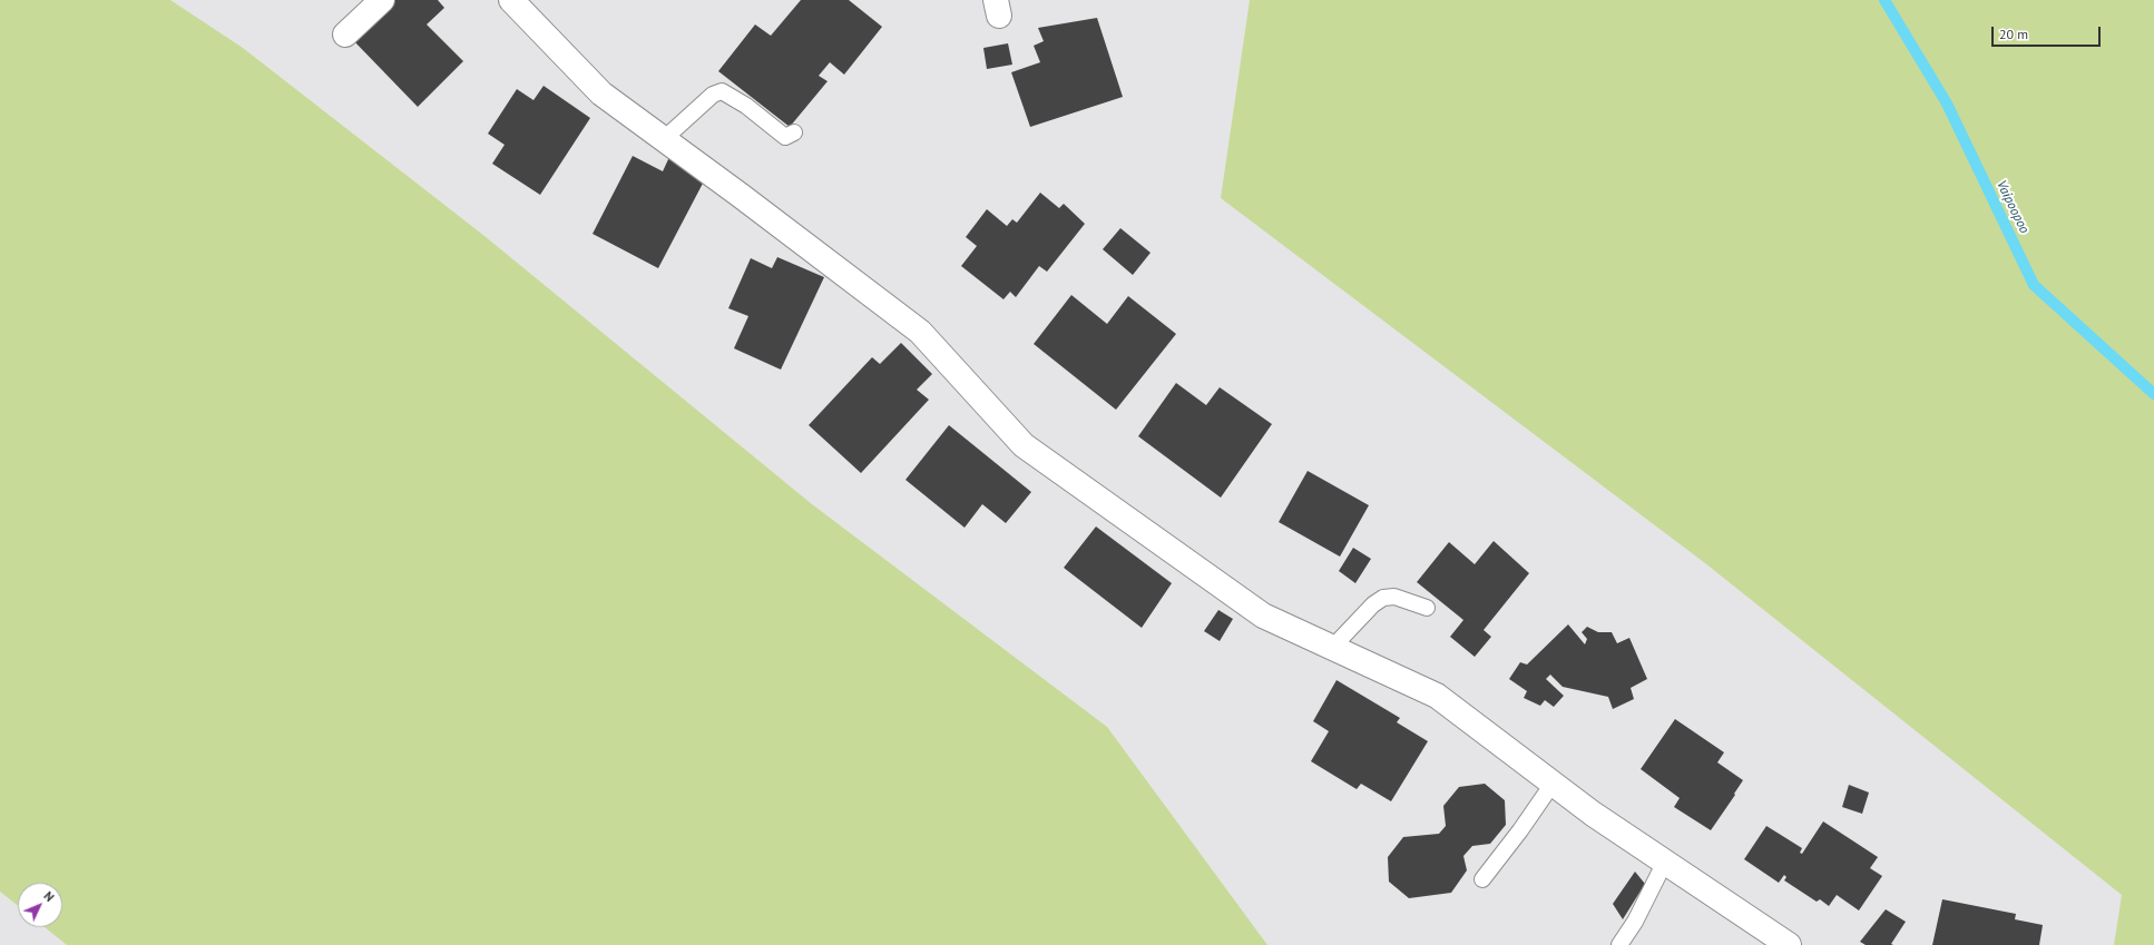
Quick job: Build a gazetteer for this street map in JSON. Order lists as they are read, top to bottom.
{
  "water": ["Vaipoopoo"],
  "scale_bar": "20 m",
  "north": "top right"
}
